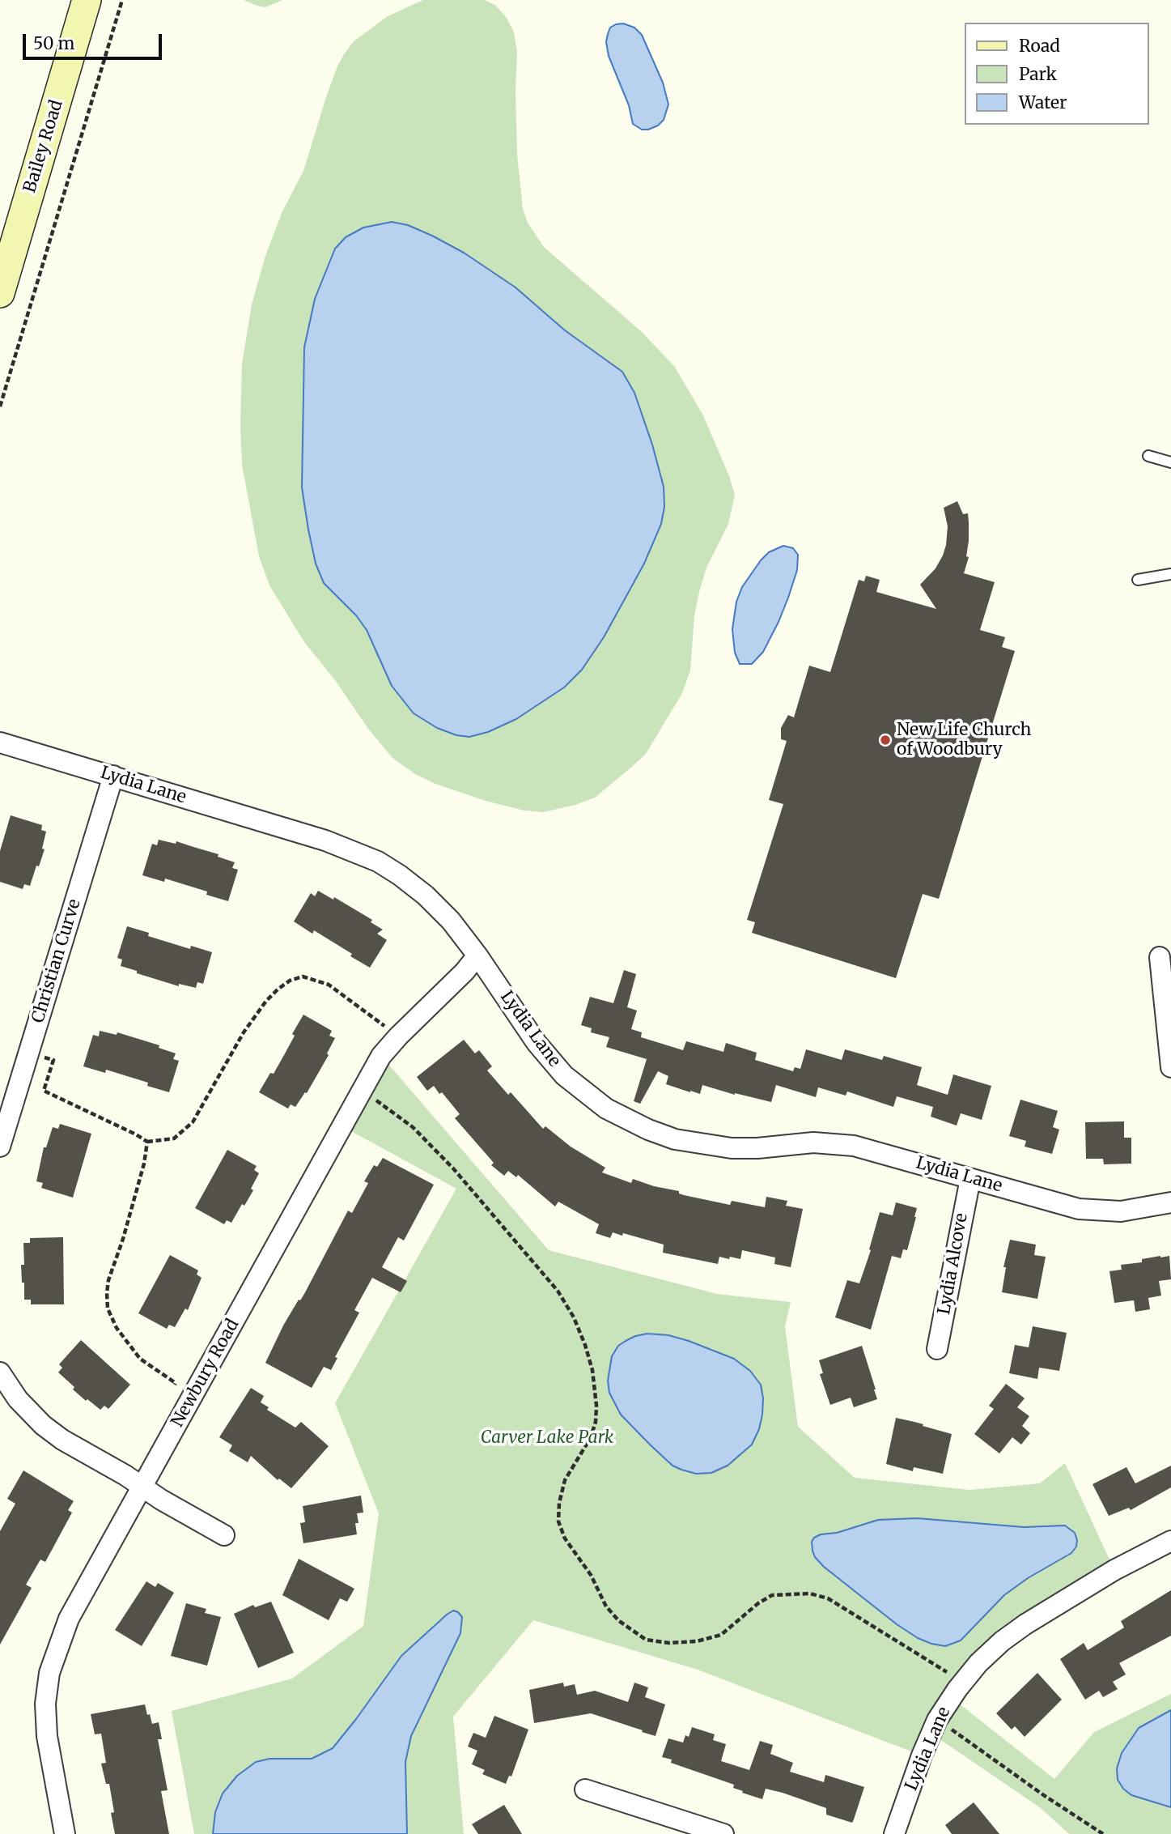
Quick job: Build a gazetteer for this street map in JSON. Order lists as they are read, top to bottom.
{
  "streets": {
    "main road": ["Bailey Road"],
    "street": [
      "Lydia Lane",
      "Christian Curve",
      "Lydia Alcove",
      "Newbury Road"
    ]
  },
  "crossings": [
    ["Lydia Lane", "Christian Curve"],
    ["Lydia Lane", "Lydia Alcove"],
    ["Lydia Lane", "Newbury Road"]
  ],
  "parks": ["Carver Lake Park"],
  "places": ["New Life Church of Woodbury"],
  "legend": ["Road", "Park", "Water"],
  "scale_bar": "50 m"
}
